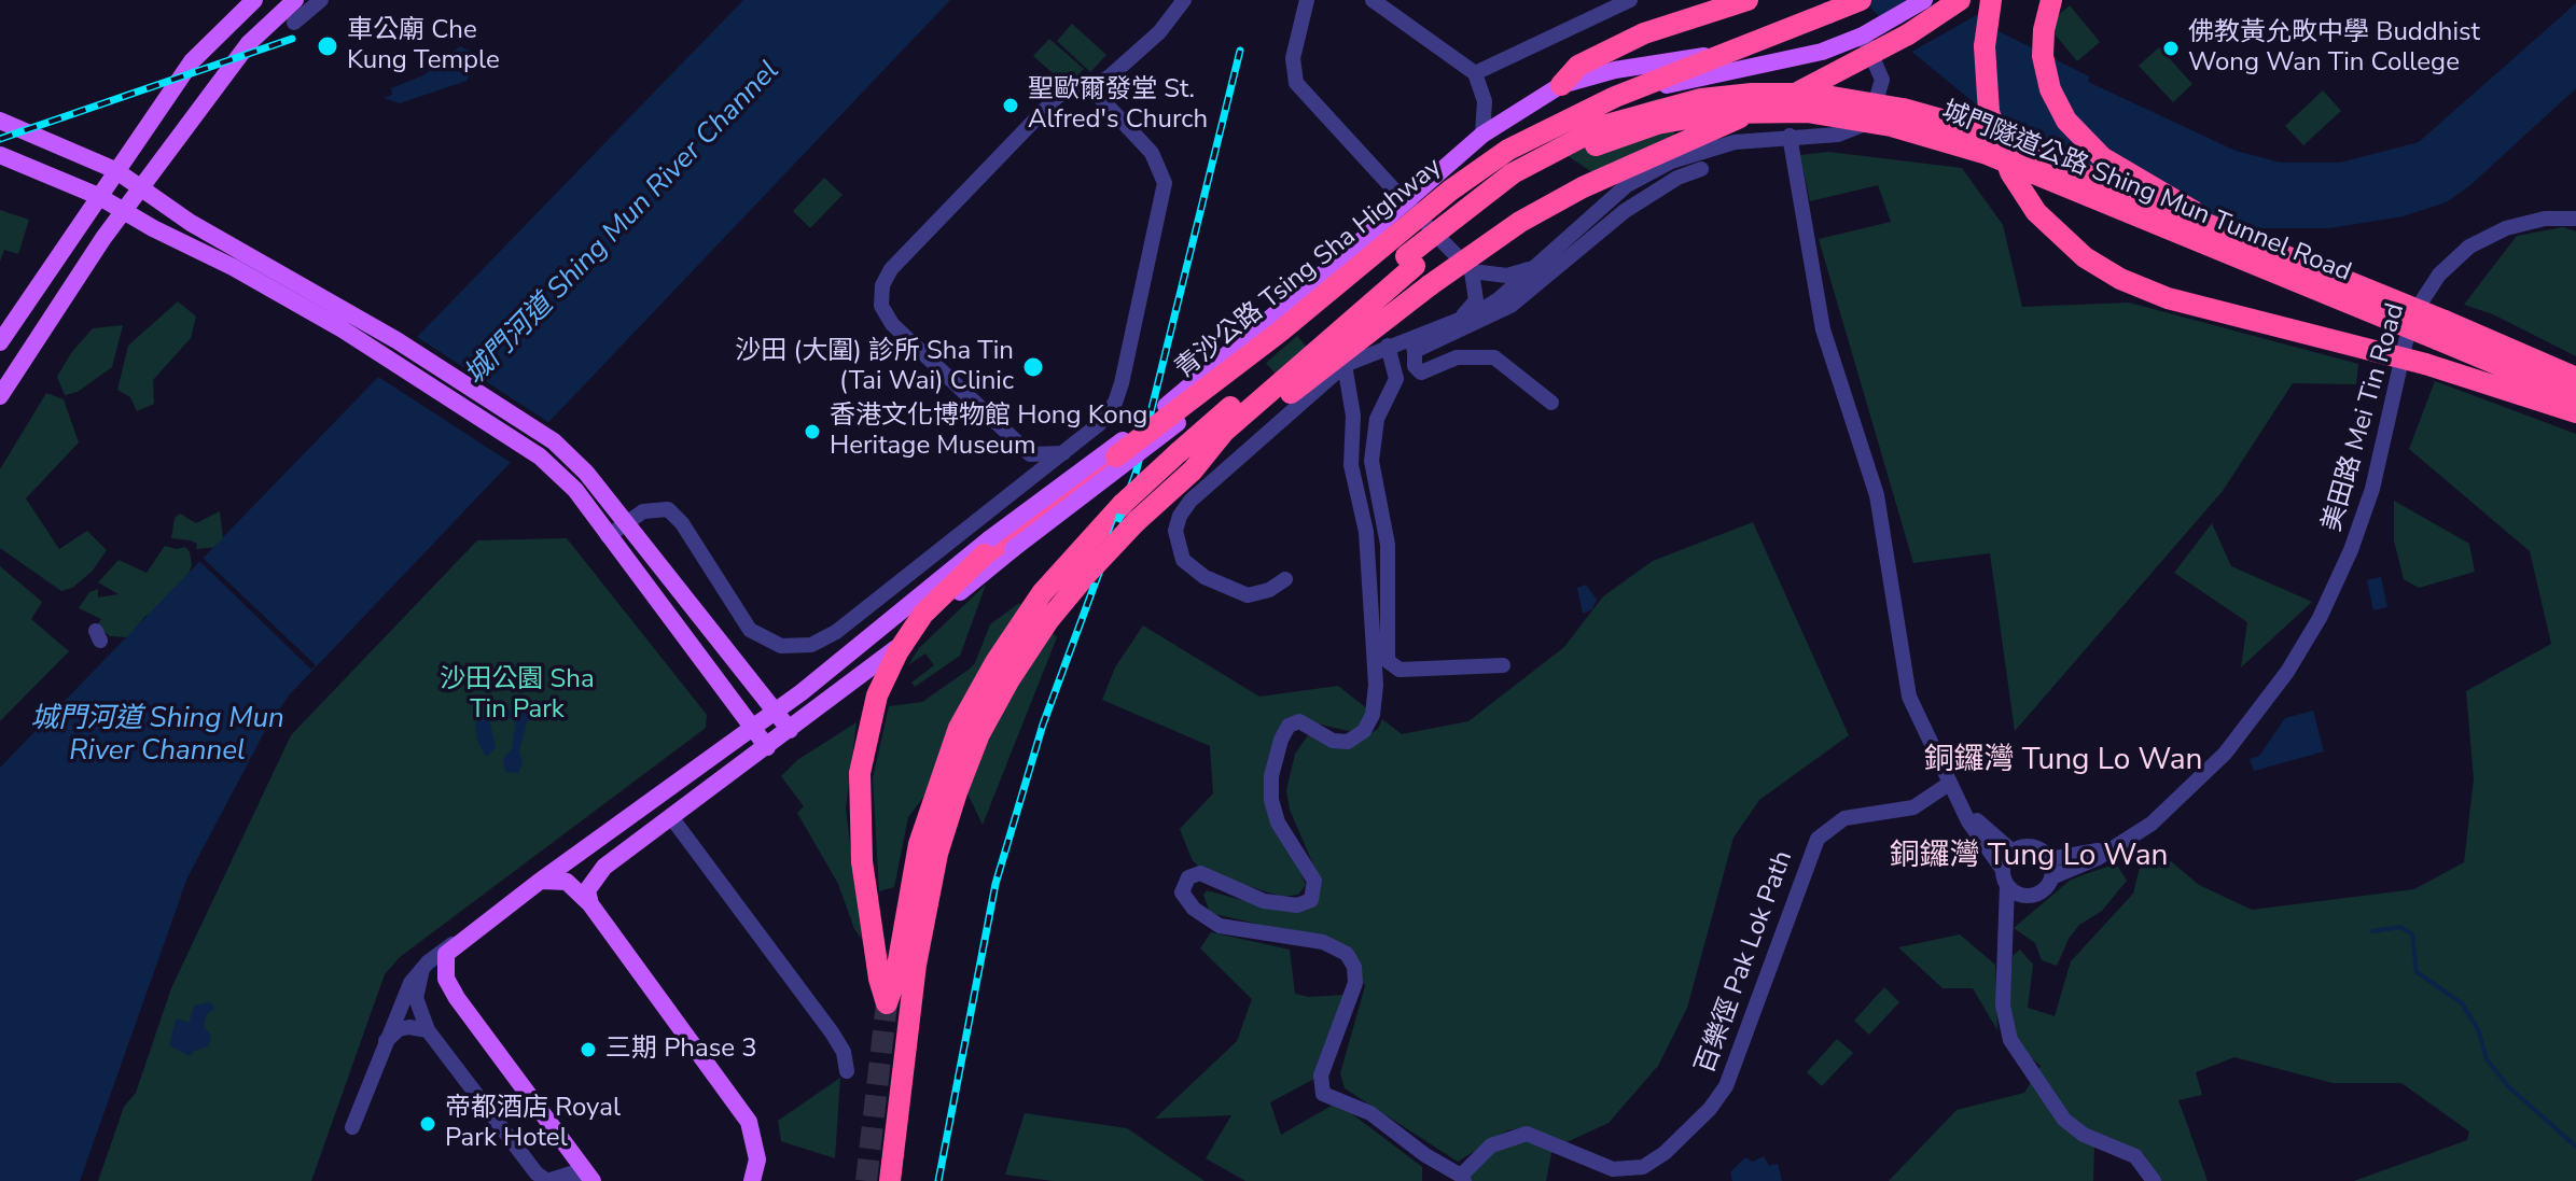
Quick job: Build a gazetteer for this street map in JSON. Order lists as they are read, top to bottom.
{
  "streets": {
    "highway": ["城門隧道公路 Shing Mun Tunnel Road", "青沙公路 Tsing Sha Highway"],
    "street": ["美田路 Mei Tin Road", "百樂徑 Pak Lok Path"]
  },
  "crossings": [
    ["城門隧道公路 Shing Mun Tunnel Road", "青沙公路 Tsing Sha Highway"]
  ],
  "districts": ["銅鑼灣 Tung Lo Wan", "銅鑼灣 Tung Lo Wan"],
  "water": ["城門河道 Shing Mun River Channel"],
  "parks": ["沙田公園 Sha Tin Park"],
  "places": [
    "車公廟 Che Kung Temple",
    "佛教黃允畋中學 Buddhist Wong Wan Tin College",
    "聖歐爾發堂 St. Alfred's Church",
    "沙田 (大圍) 診所 Sha Tin (Tai Wai) Clinic",
    "香港文化博物館 Hong Kong Heritage Museum",
    "三期 Phase 3",
    "帝都酒店 Royal Park Hotel"
  ]
}
